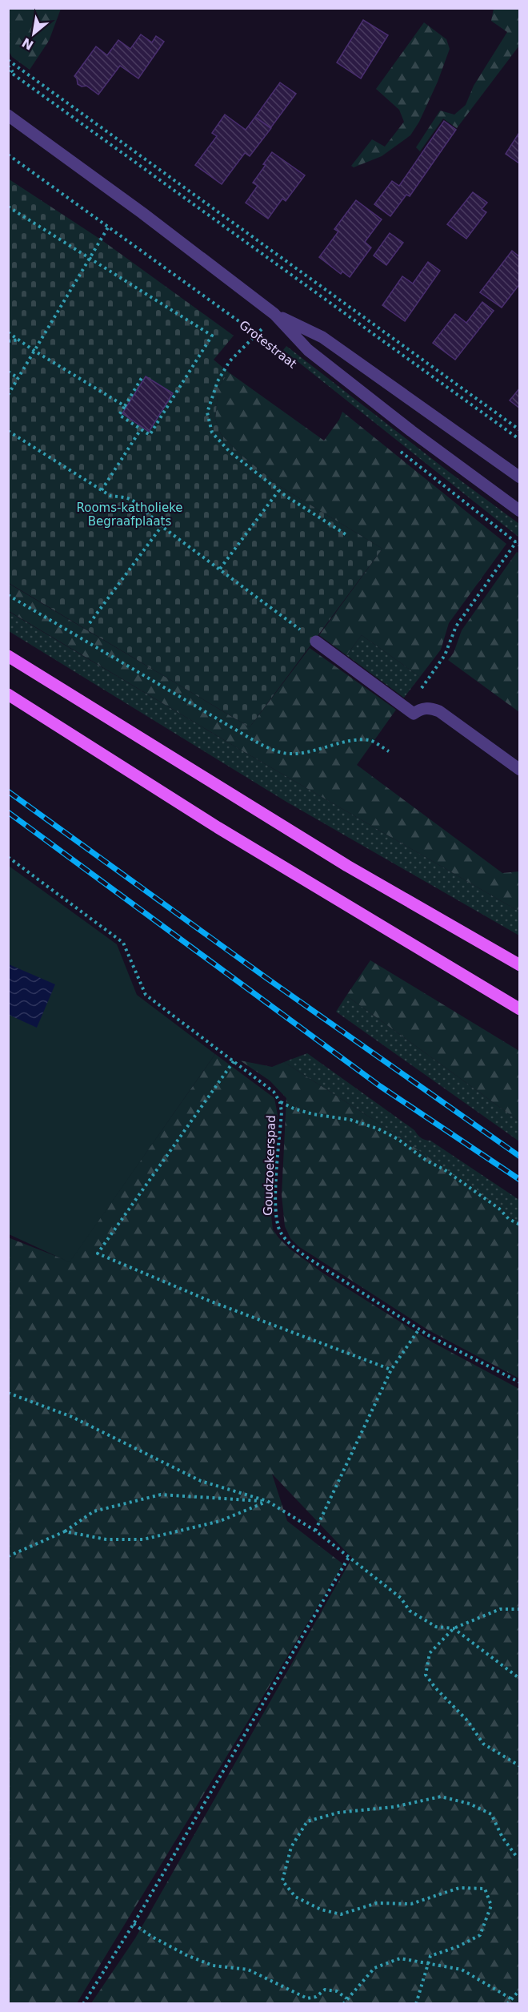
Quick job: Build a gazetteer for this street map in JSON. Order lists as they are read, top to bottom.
{
  "streets": {
    "street": ["Grotestraat"],
    "path": ["Goudzoekerspad"]
  },
  "parks": ["Rooms-katholieke Begraafplaats"],
  "north": "bottom left"
}
